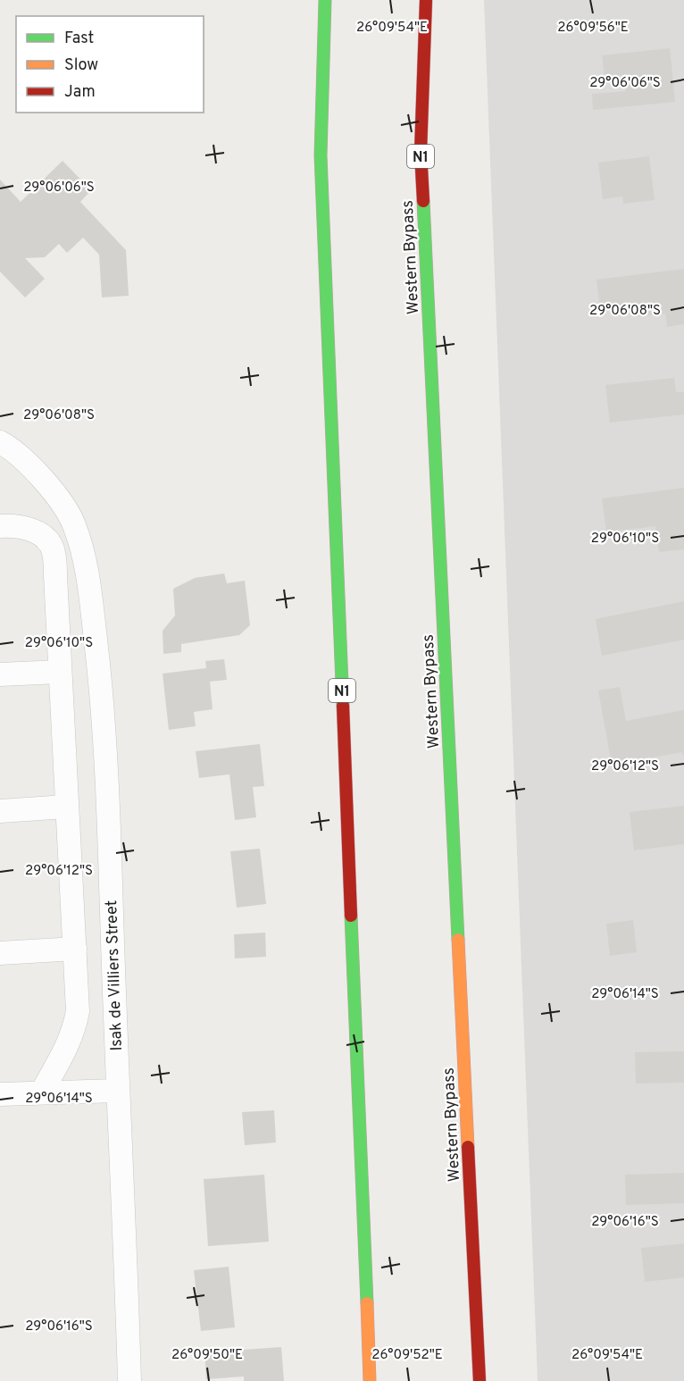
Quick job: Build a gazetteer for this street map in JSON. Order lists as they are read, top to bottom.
{
  "streets": {
    "highway": ["N1", "Western Bypass"],
    "street": ["Isak de Villiers Street"]
  },
  "legend": ["Fast", "Slow", "Jam"],
  "coordinates": [
    "26°09'54\"E",
    "26°09'56\"E",
    "29°06'06\"S",
    "29°06'08\"S",
    "29°06'10\"S",
    "29°06'12\"S",
    "29°06'14\"S",
    "29°06'16\"S",
    "26°09'50\"E",
    "26°09'52\"E"
  ]
}
